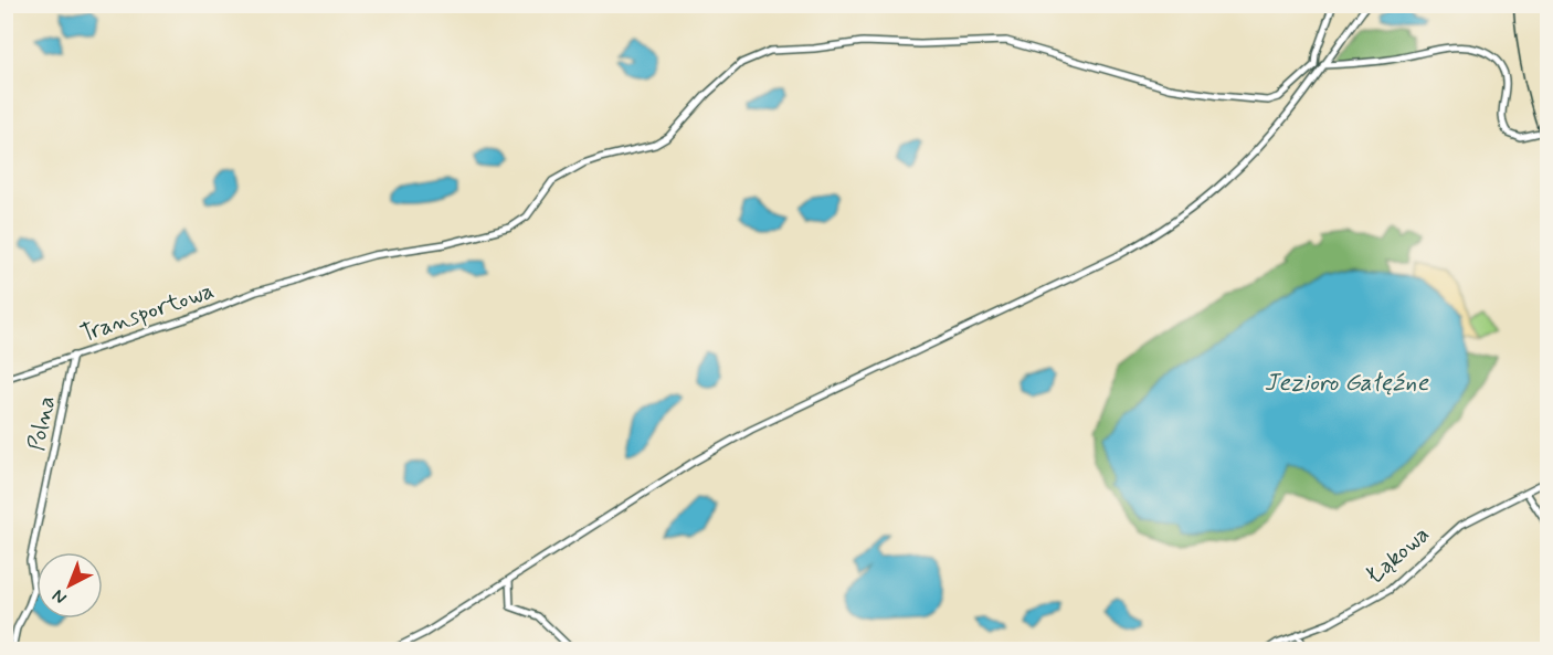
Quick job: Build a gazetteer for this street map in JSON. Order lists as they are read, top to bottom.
{
  "streets": {
    "street": ["Transportowa", "Polna", "Łąkowa"]
  },
  "crossings": [
    ["Transportowa", "Polna"]
  ],
  "water": ["Jezioro Gałęźne"],
  "north": "bottom left"
}
